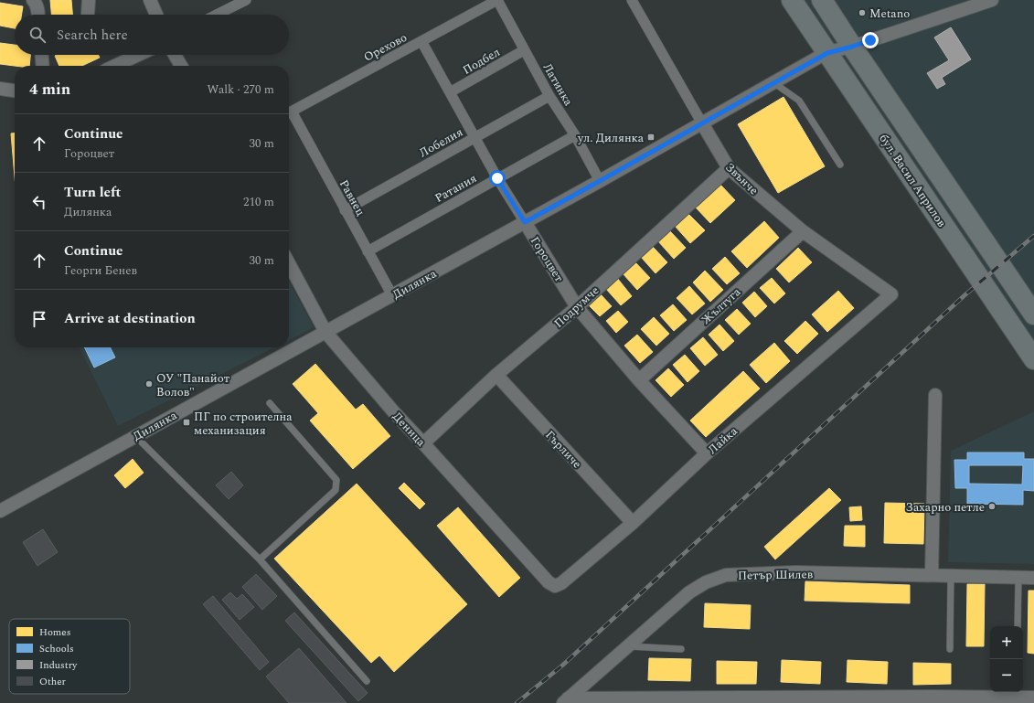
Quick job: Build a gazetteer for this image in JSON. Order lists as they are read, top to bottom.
{
  "streets": {
    "main road": ["бул. Васил Априлов"],
    "street": [
      "Орехово",
      "Подбел",
      "Латинка",
      "Лобелия",
      "Звънче",
      "Ратания",
      "Равнец",
      "Гороцвет",
      "Дилянка",
      "Жълтуга",
      "Подрумче",
      "Деница",
      "Лайка",
      "Гърличе",
      "Петър Шилев"
    ]
  },
  "crossings": [
    ["Орехово", "Латинка"],
    ["Орехово", "Гороцвет"],
    ["Подбел", "Латинка"],
    ["Подбел", "Гороцвет"],
    ["Латинка", "Лобелия"],
    ["Латинка", "Ратания"],
    ["Латинка", "Дилянка"],
    ["Лобелия", "Равнец"],
    ["Лобелия", "Гороцвет"],
    ["Звънче", "Дилянка"],
    ["Звънче", "Жълтуга"],
    ["Звънче", "Подрумче"],
    ["Звънче", "Лайка"],
    ["бул. Васил Априлов", "Дилянка"],
    ["Ратания", "Равнец"],
    ["Ратания", "Гороцвет"],
    ["Равнец", "Дилянка"],
    ["Гороцвет", "Дилянка"],
    ["Гороцвет", "Жълтуга"],
    ["Гороцвет", "Подрумче"],
    ["Гороцвет", "Лайка"],
    ["Дилянка", "Деница"],
    ["Подрумче", "Деница"],
    ["Подрумче", "Гърличе"],
    ["Деница", "Лайка"],
    ["Лайка", "Гърличе"]
  ],
  "places": {
    "other": ["Metano", "ОУ \"Панайот Волов\"", "Захарно петле"],
    "transit": ["ул. Дилянка", "ПГ по строителна механизация"]
  },
  "legend": [
    "Homes",
    "Schools",
    "Industry",
    "Other"
  ],
  "page": {
    "search": "Search here",
    "heading": ["4 min", "Walk · 270 m"],
    "list": [
      ["Continue", "Гороцвет", "30 m"],
      ["Turn left", "Дилянка", "210 m"],
      ["Continue", "Георги Бенев", "30 m"],
      "Arrive at destination"
    ],
    "map_buttons": ["+", "−"]
  }
}
